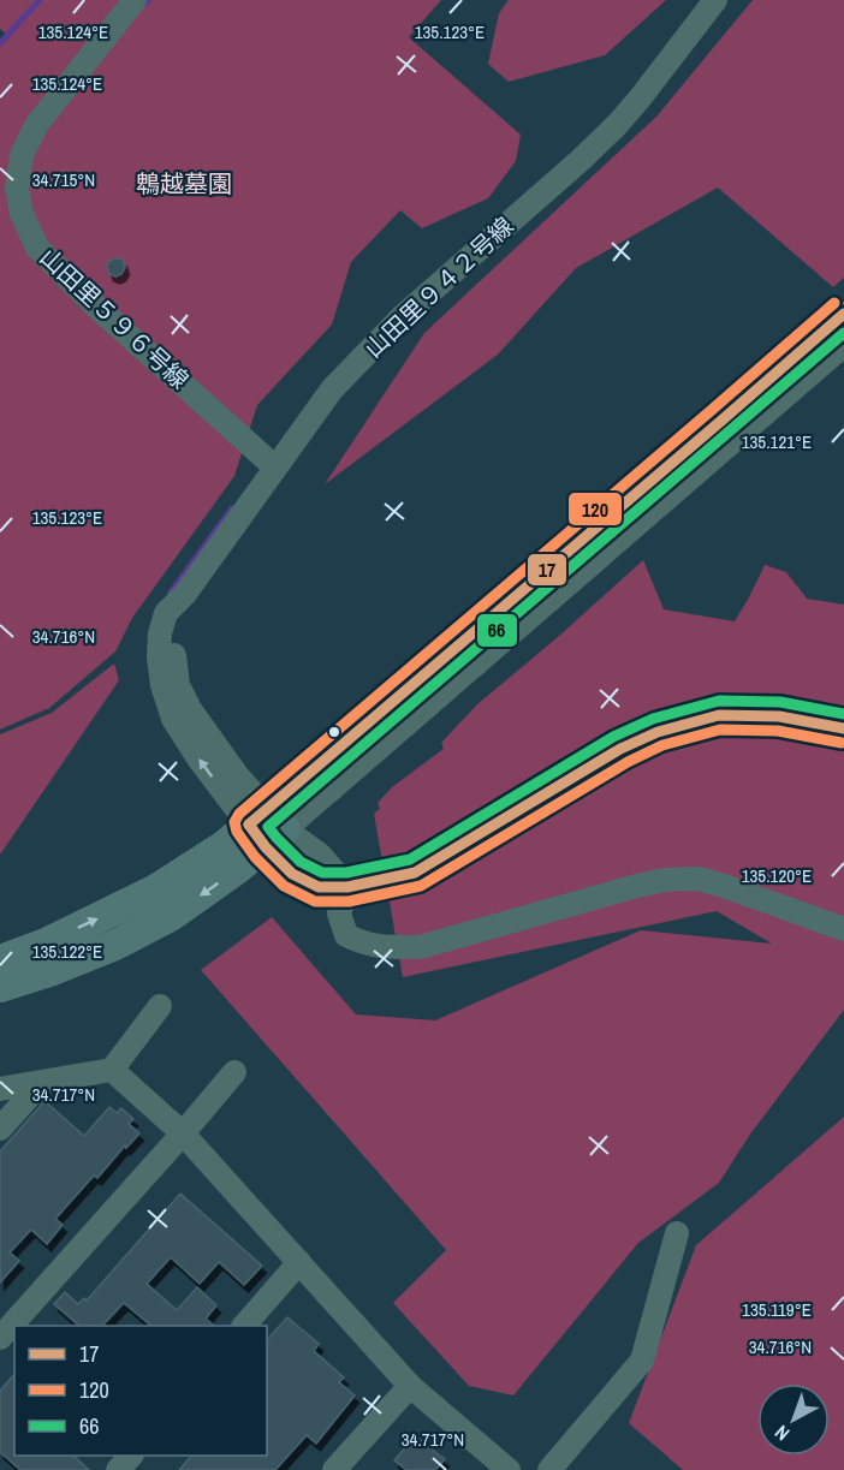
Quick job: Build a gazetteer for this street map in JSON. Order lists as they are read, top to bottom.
{
  "streets": {
    "street": ["山田里９４２号線", "山田里５９６号線"]
  },
  "crossings": [
    ["山田里９４２号線", "山田里５９６号線"]
  ],
  "parks": ["鵯越墓園"],
  "lines": ["transit line 120", "transit line 17", "transit line 66"],
  "legend": ["17", "120", "66"],
  "north": "bottom left",
  "coordinates": [
    "135.124°E",
    "135.123°E",
    "34.715°N",
    "135.121°E",
    "34.716°N",
    "135.120°E",
    "135.122°E",
    "34.717°N",
    "135.119°E"
  ]
}
